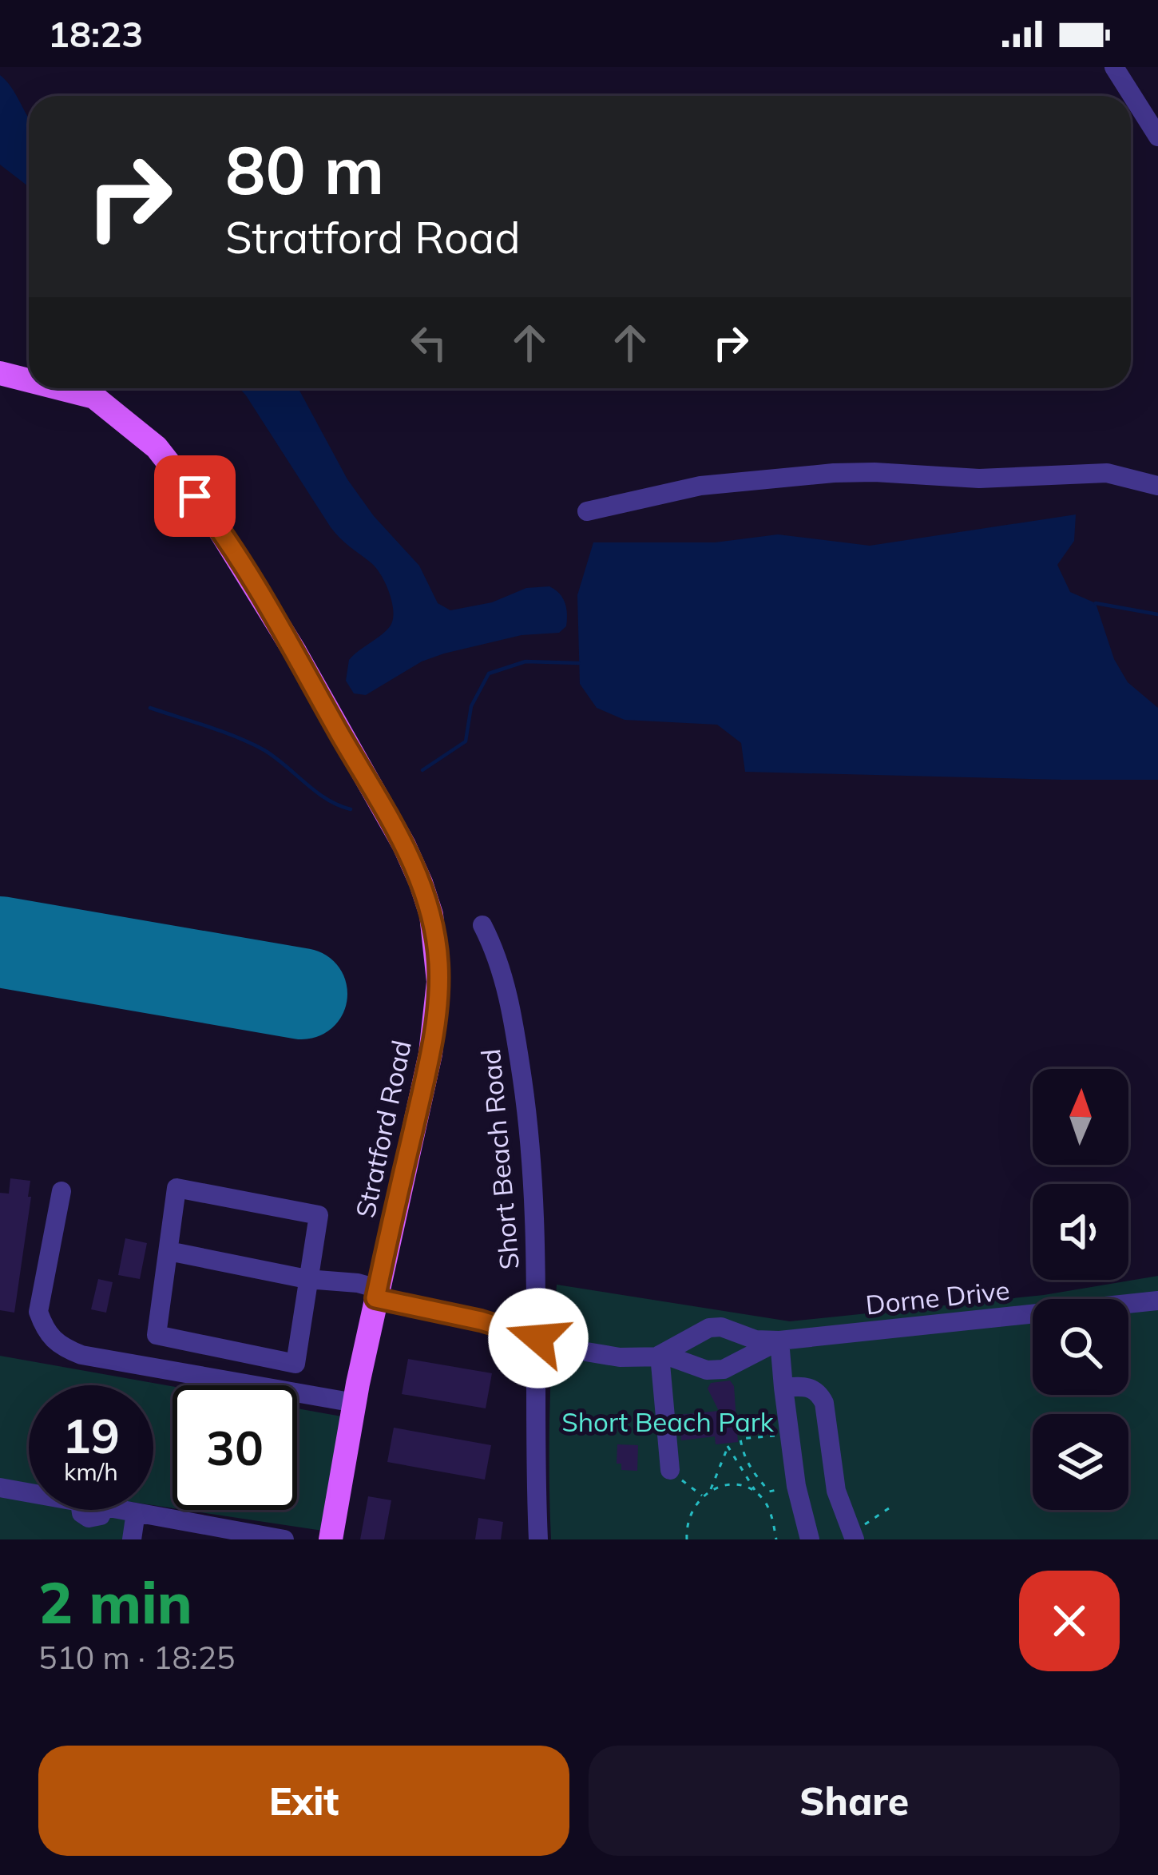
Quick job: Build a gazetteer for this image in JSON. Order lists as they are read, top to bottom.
{
  "streets": {
    "main road": ["Stratford Road"],
    "street": ["Short Beach Road", "Dorne Drive"]
  },
  "crossings": [
    ["Short Beach Road", "Dorne Drive"]
  ],
  "parks": ["Short Beach Park"],
  "north": "top",
  "page": {
    "status": "18:23",
    "turn": ["80 m", "Stratford Road"],
    "speed": "19 km/h",
    "limit": "30",
    "heading": ["2 min", "510 m · 18:25"],
    "buttons": ["Exit", "Share"]
  }
}
